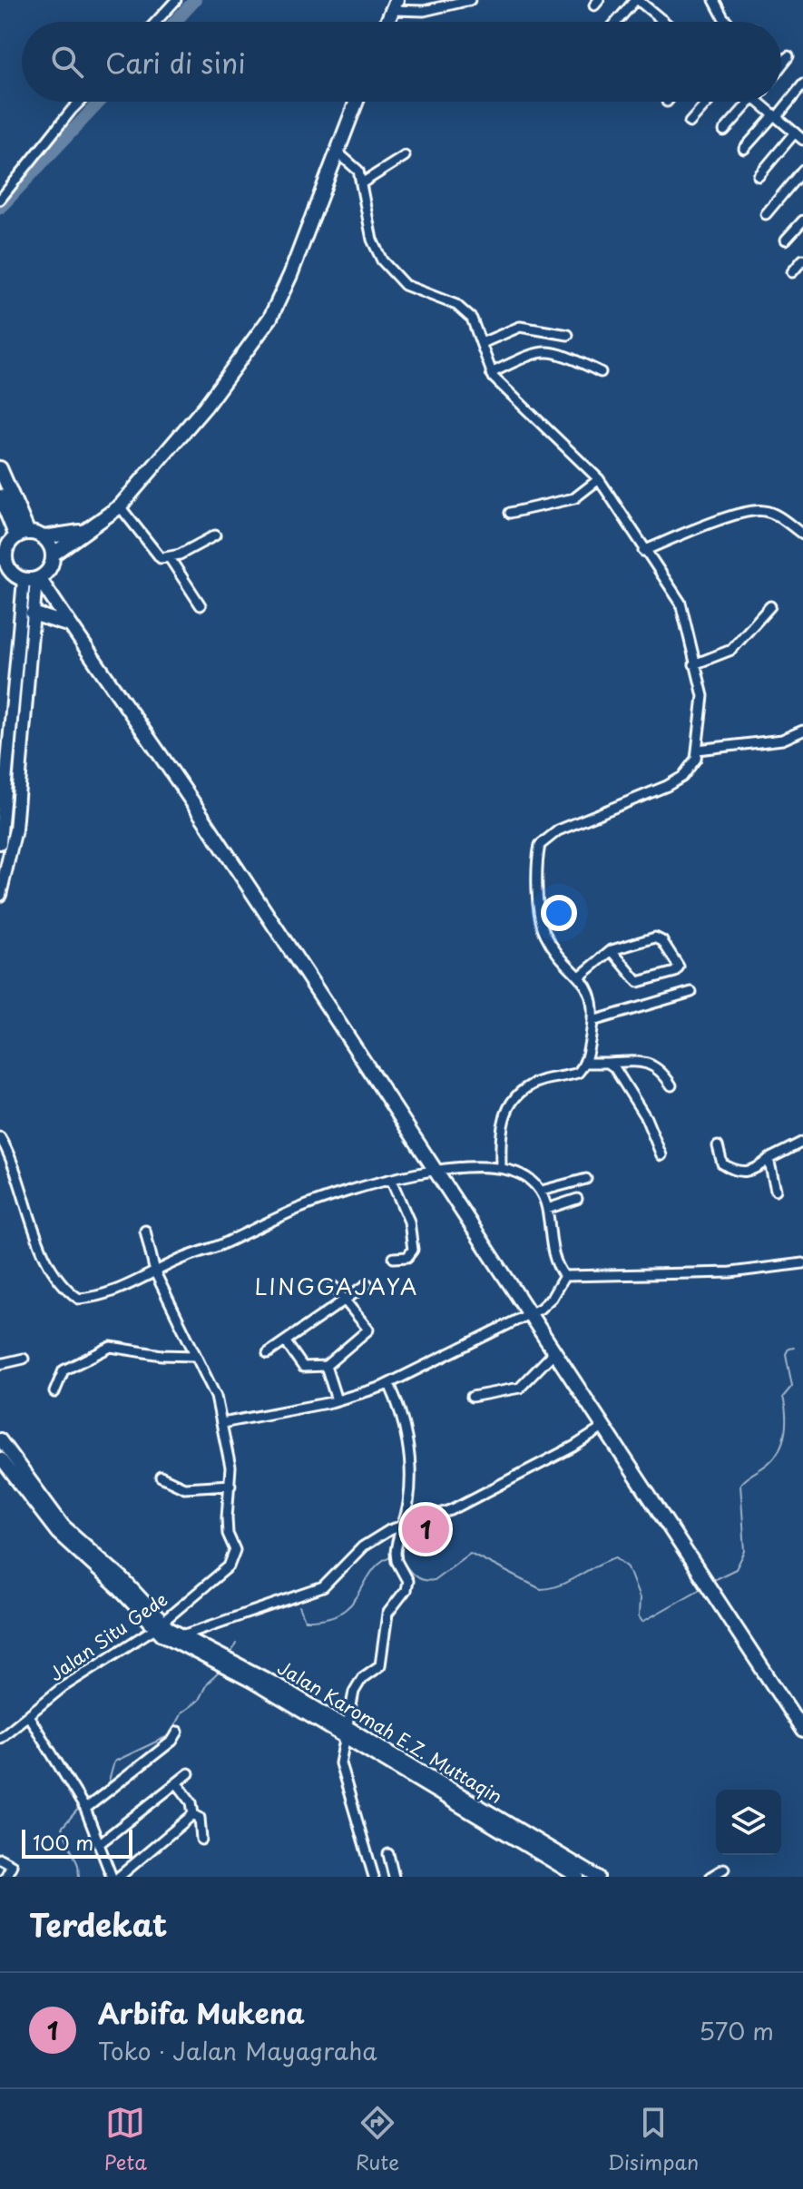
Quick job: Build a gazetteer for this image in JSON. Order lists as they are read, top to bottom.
{
  "streets": {
    "street": ["Jalan Situ Gede", "Jalan Karomah E.Z. Muttaqin"]
  },
  "crossings": [
    ["Jalan Situ Gede", "Jalan Karomah E.Z. Muttaqin"]
  ],
  "districts": ["LINGGAJAYA"],
  "scale_bar": "100 m",
  "page": {
    "search": "Cari di sini",
    "pins": "1",
    "scale": "100 m",
    "heading": "Terdekat",
    "list": [
      {
        "mark": "1",
        "name": "Arbifa Mukena",
        "note": "Toko · Jalan Mayagraha",
        "value": "570 m"
      }
    ],
    "nav": ["Peta", "Rute", "Disimpan"]
  }
}
